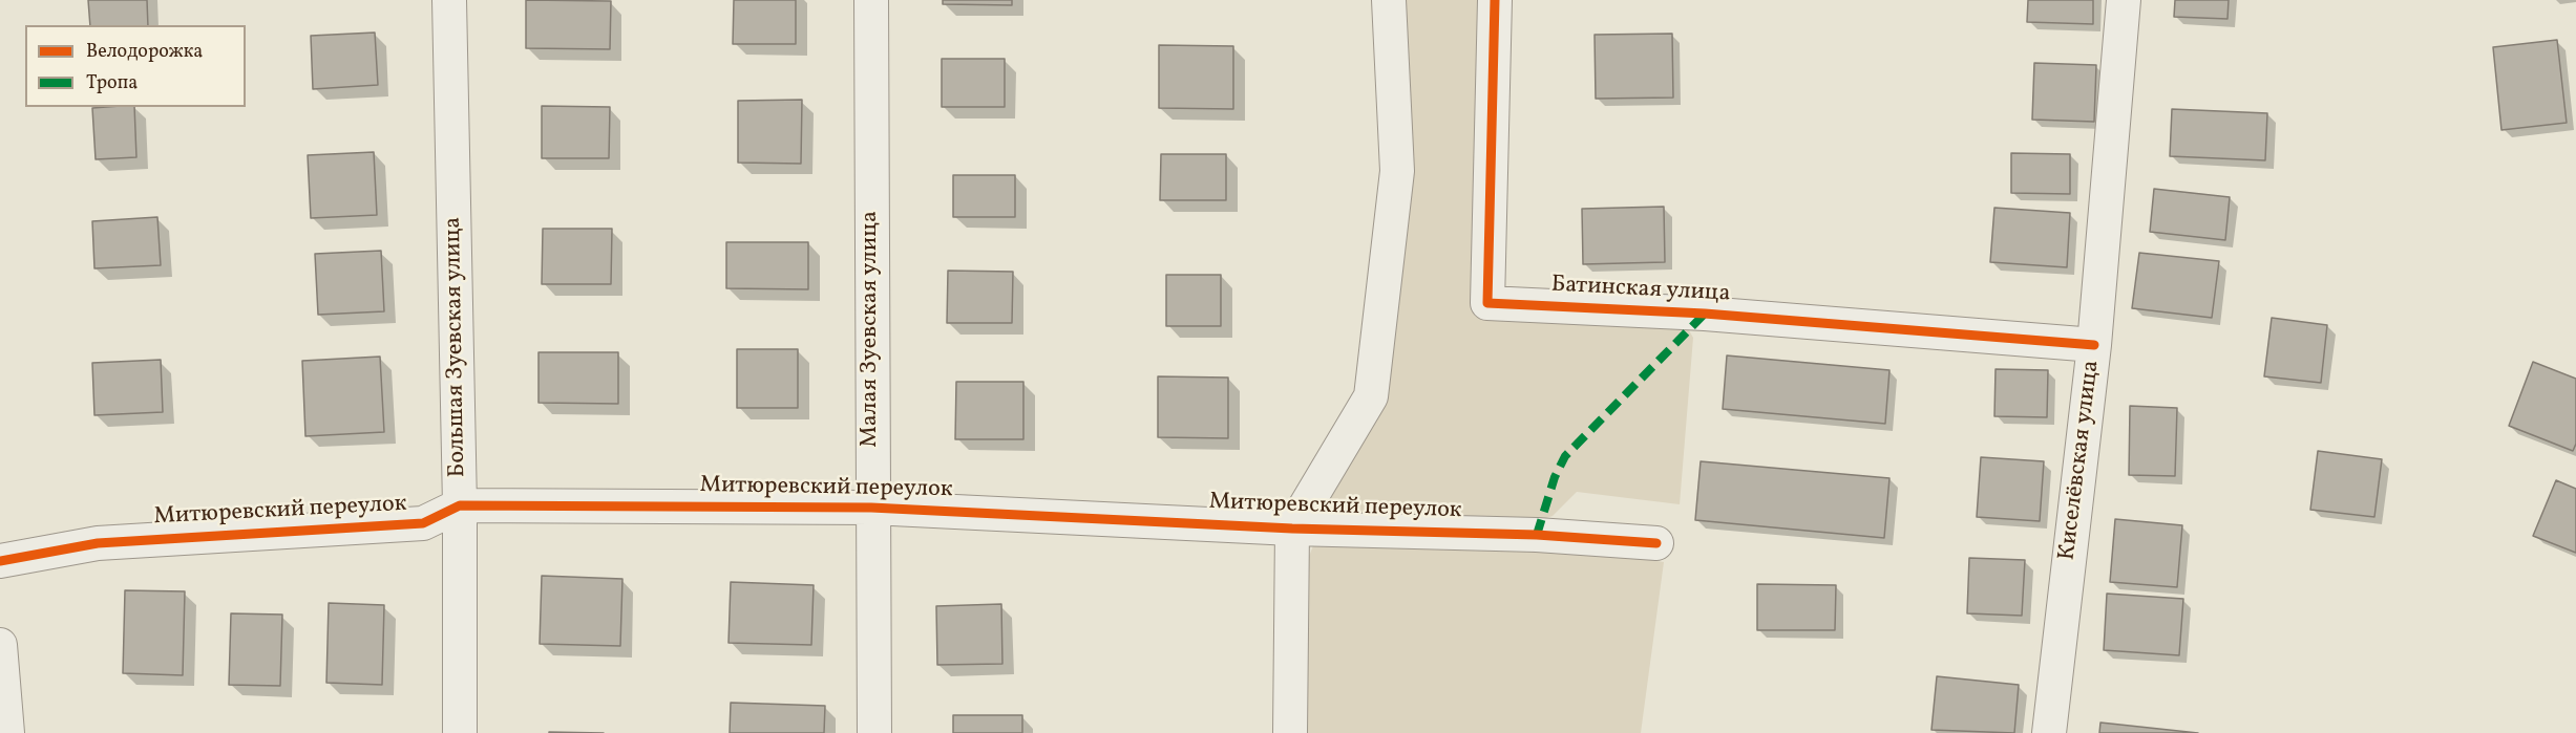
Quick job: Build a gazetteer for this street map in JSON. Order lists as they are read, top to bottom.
{
  "streets": {
    "street": [
      "Батинская улица",
      "Малая Зуевская улица",
      "Большая Зуевская улица",
      "Киселёвская улица",
      "Митюревский переулок"
    ]
  },
  "crossings": [
    ["Батинская улица", "Киселёвская улица"],
    ["Малая Зуевская улица", "Митюревский переулок"],
    ["Большая Зуевская улица", "Митюревский переулок"]
  ],
  "legend": ["Велодорожка", "Тропа"]
}
